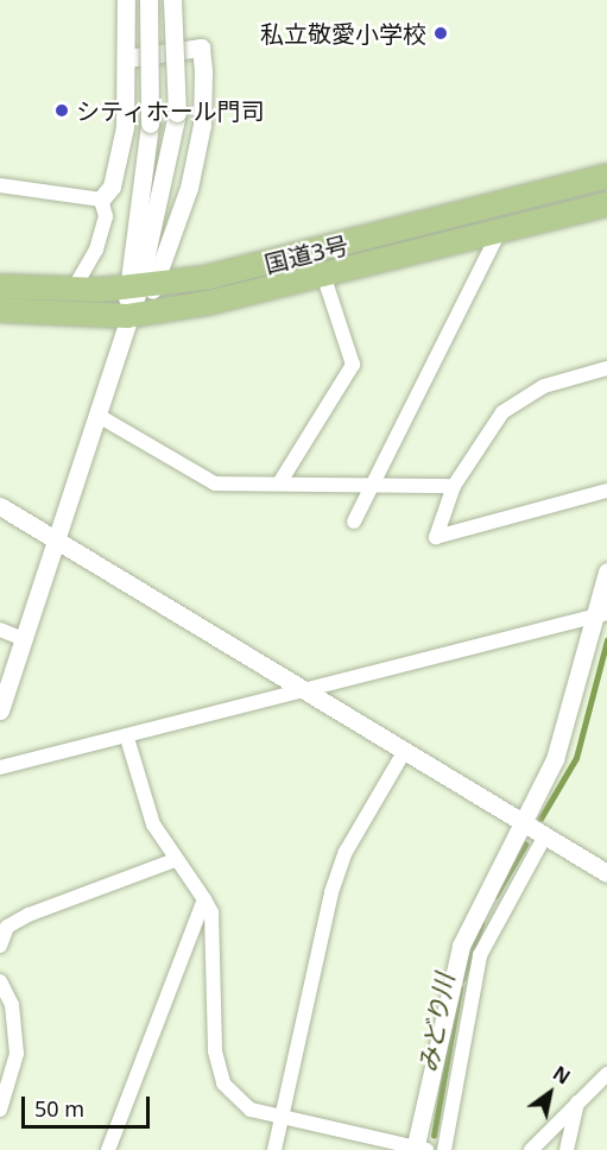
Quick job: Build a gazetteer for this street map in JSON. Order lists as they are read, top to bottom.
{
  "streets": {
    "highway": ["国道3号"]
  },
  "water": ["みどり川"],
  "places": ["私立敬愛小学校", "シティホール門司"],
  "scale_bar": "50 m",
  "north": "top right"
}
